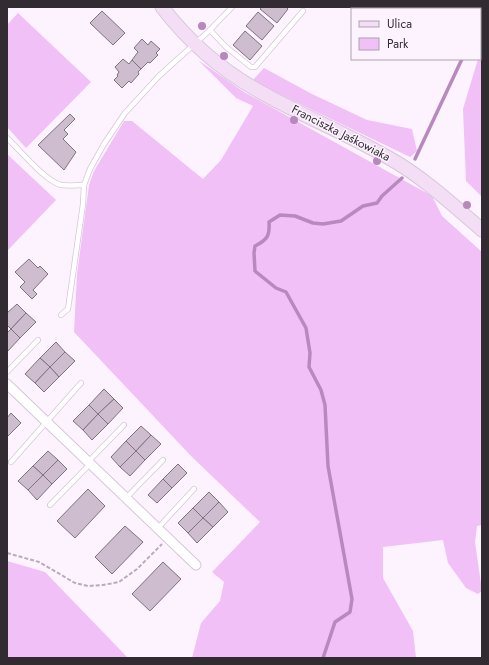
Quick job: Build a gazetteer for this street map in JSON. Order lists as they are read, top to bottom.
{
  "streets": {
    "street": ["Franciszka Jaśkowiaka"]
  },
  "legend": ["Ulica", "Park"]
}
